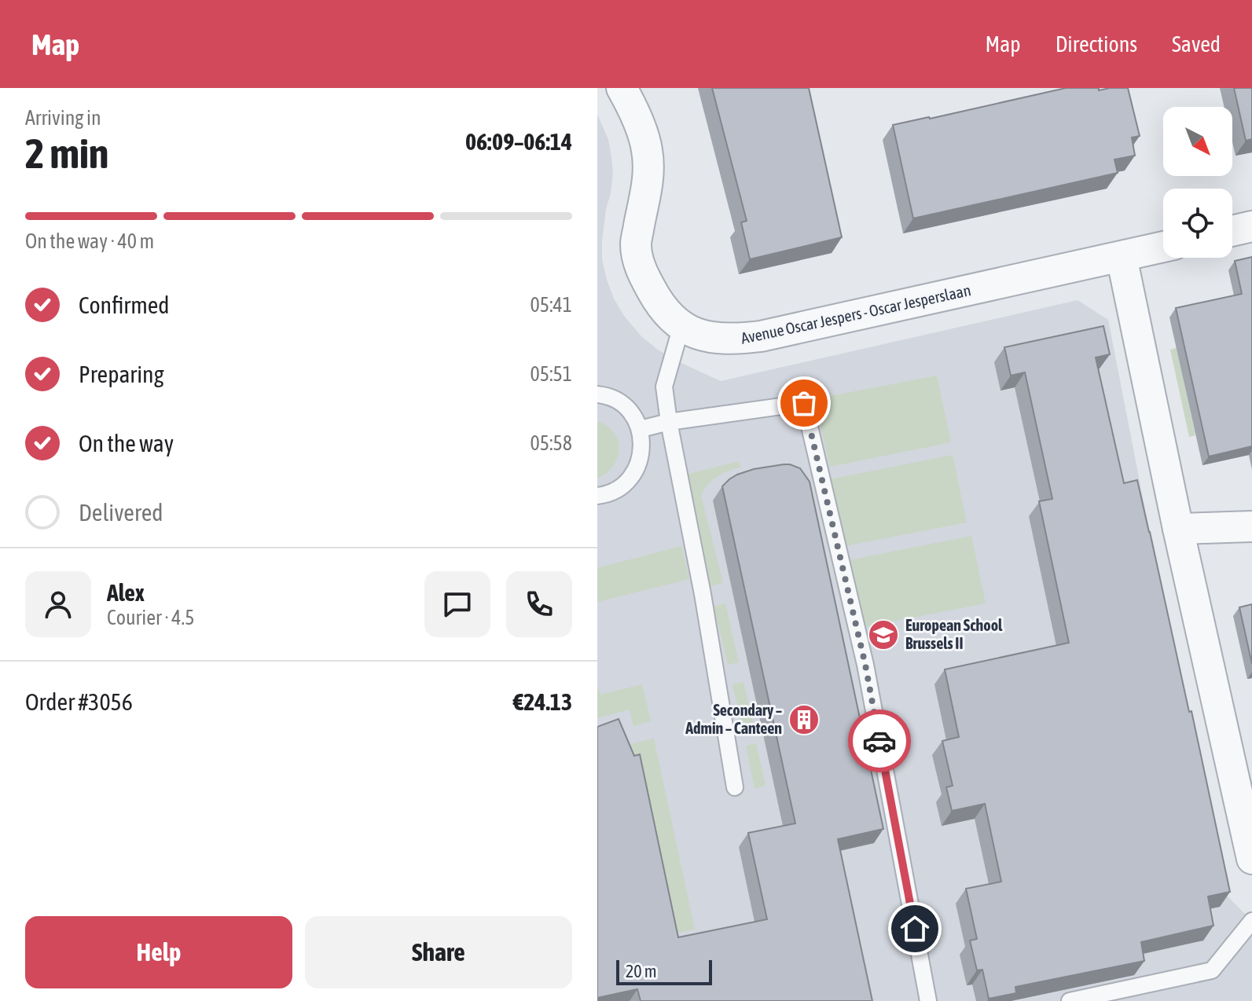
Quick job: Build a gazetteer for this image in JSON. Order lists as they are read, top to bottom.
{
  "streets": {
    "street": ["Avenue Oscar Jespers - Oscar Jesperslaan"]
  },
  "places": {
    "school or university": ["European School Brussels II"],
    "building": ["Secondary – Admin – Canteen"]
  },
  "scale_bar": "20 m",
  "north": "bottom right",
  "page": {
    "header": "Map",
    "nav": ["Map", "Directions", "Saved"],
    "heading": ["2 min", "Arriving in", "06:09–06:14"],
    "panel": [
      "Alex",
      "Courier · 4.5",
      "Order #3056",
      "€24.13"
    ],
    "bar": "On the way · 40 m",
    "list": [
      ["Confirmed", "05:41"],
      ["Preparing", "05:51"],
      ["On the way", "05:58"],
      "Delivered"
    ],
    "buttons": ["Help", "Share"],
    "scale": "20 m"
  }
}
